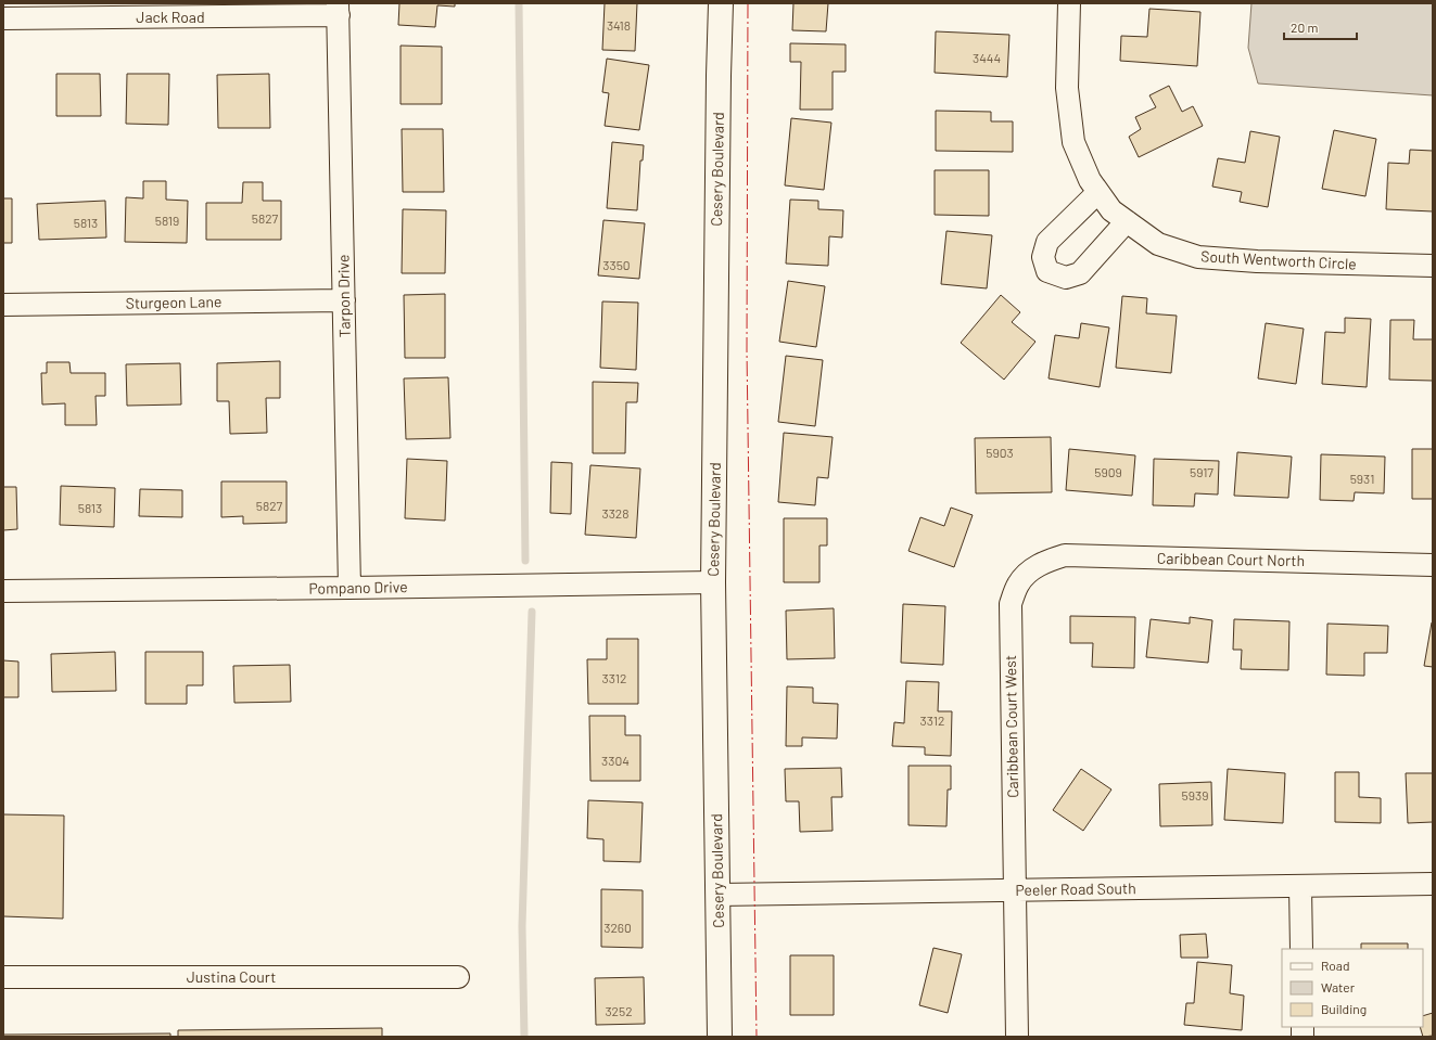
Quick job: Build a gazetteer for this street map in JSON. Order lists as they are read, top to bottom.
{
  "streets": {
    "main road": ["Cesery Boulevard"],
    "street": [
      "Jack Road",
      "South Wentworth Circle",
      "Tarpon Drive",
      "Sturgeon Lane",
      "Caribbean Court North",
      "Pompano Drive",
      "Caribbean Court West",
      "Peeler Road South",
      "Justina Court"
    ]
  },
  "crossings": [
    ["Jack Road", "Tarpon Drive"],
    ["Cesery Boulevard", "Pompano Drive"],
    ["Cesery Boulevard", "Peeler Road South"],
    ["Tarpon Drive", "Sturgeon Lane"],
    ["Tarpon Drive", "Pompano Drive"],
    ["Caribbean Court North", "Caribbean Court West"],
    ["Caribbean Court West", "Peeler Road South"]
  ],
  "house_numbers": [
    "3418",
    "3444",
    "5827",
    "5819",
    "5813",
    "3350",
    "5903",
    "5909",
    "5917",
    "5931",
    "5827",
    "5813",
    "3328",
    "3312",
    "3312",
    "3304",
    "5939",
    "3260",
    "3252"
  ],
  "legend": ["Road", "Water", "Building"],
  "scale_bar": "20 m"
}
